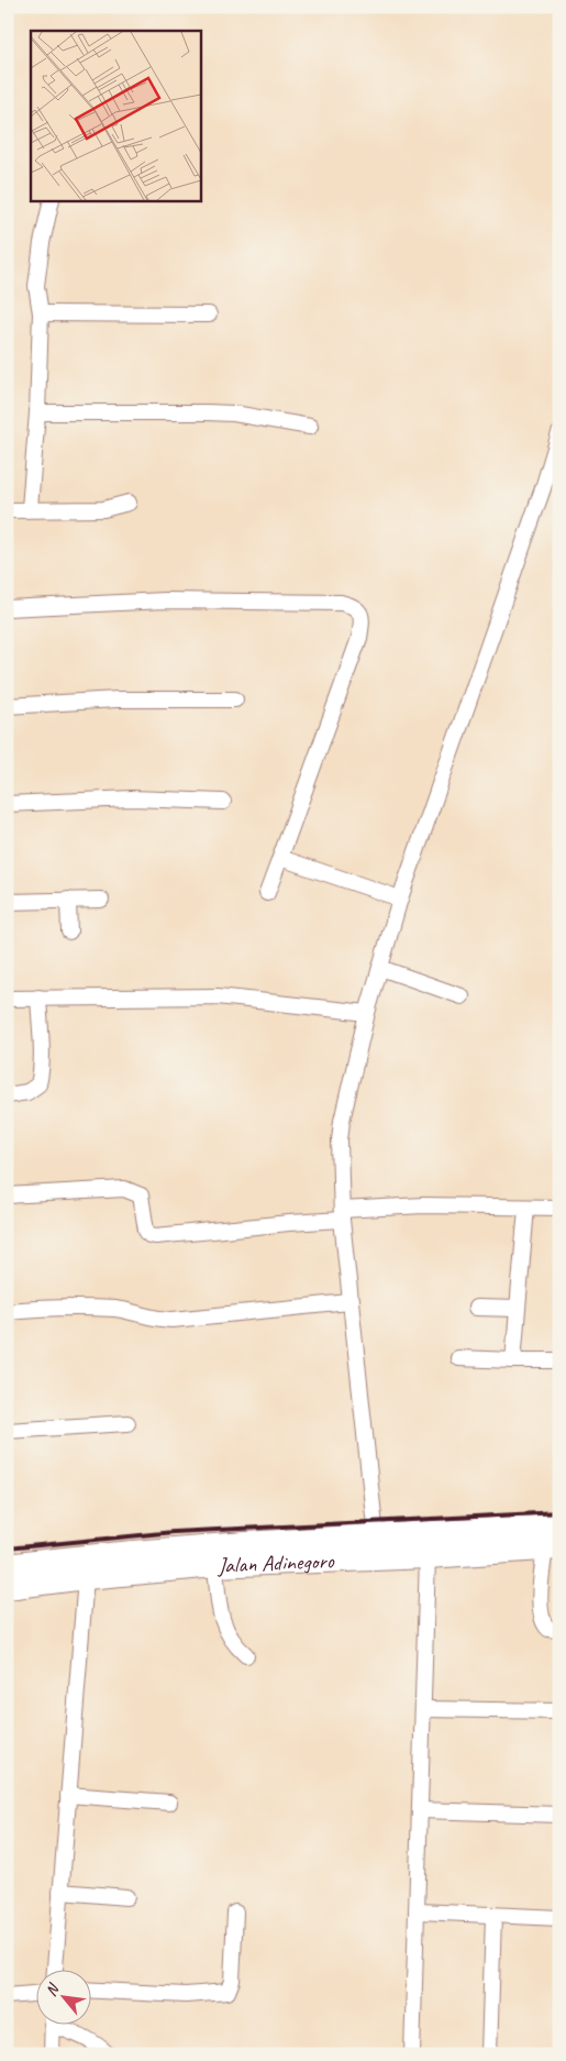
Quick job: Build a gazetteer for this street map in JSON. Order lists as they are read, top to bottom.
{
  "streets": {
    "highway": ["Jalan Adinegoro"]
  },
  "north": "top left"
}
